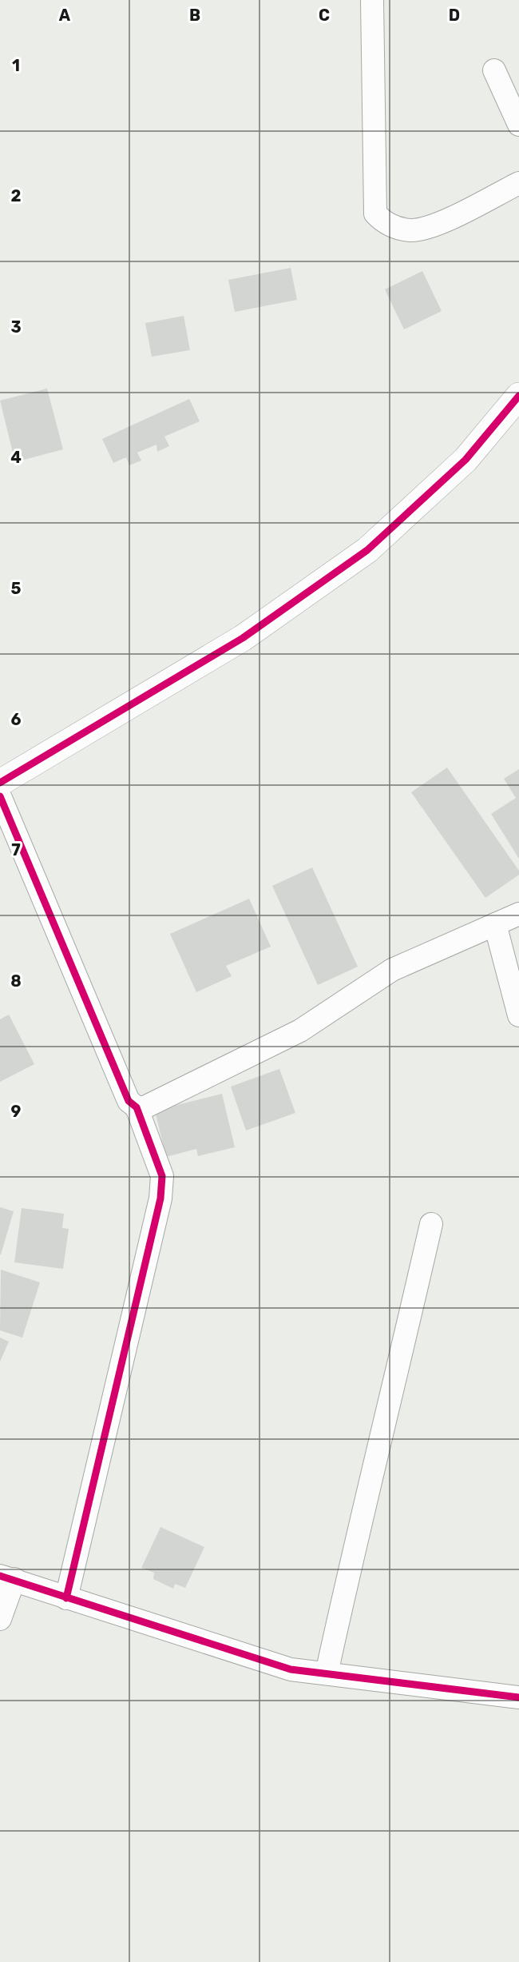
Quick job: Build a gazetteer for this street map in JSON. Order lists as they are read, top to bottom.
{
  "grid": {
    "columns": [
      "A",
      "B",
      "C",
      "D"
    ],
    "rows": [
      "1",
      "2",
      "3",
      "4",
      "5",
      "6",
      "7",
      "8",
      "9"
    ]
  }
}
